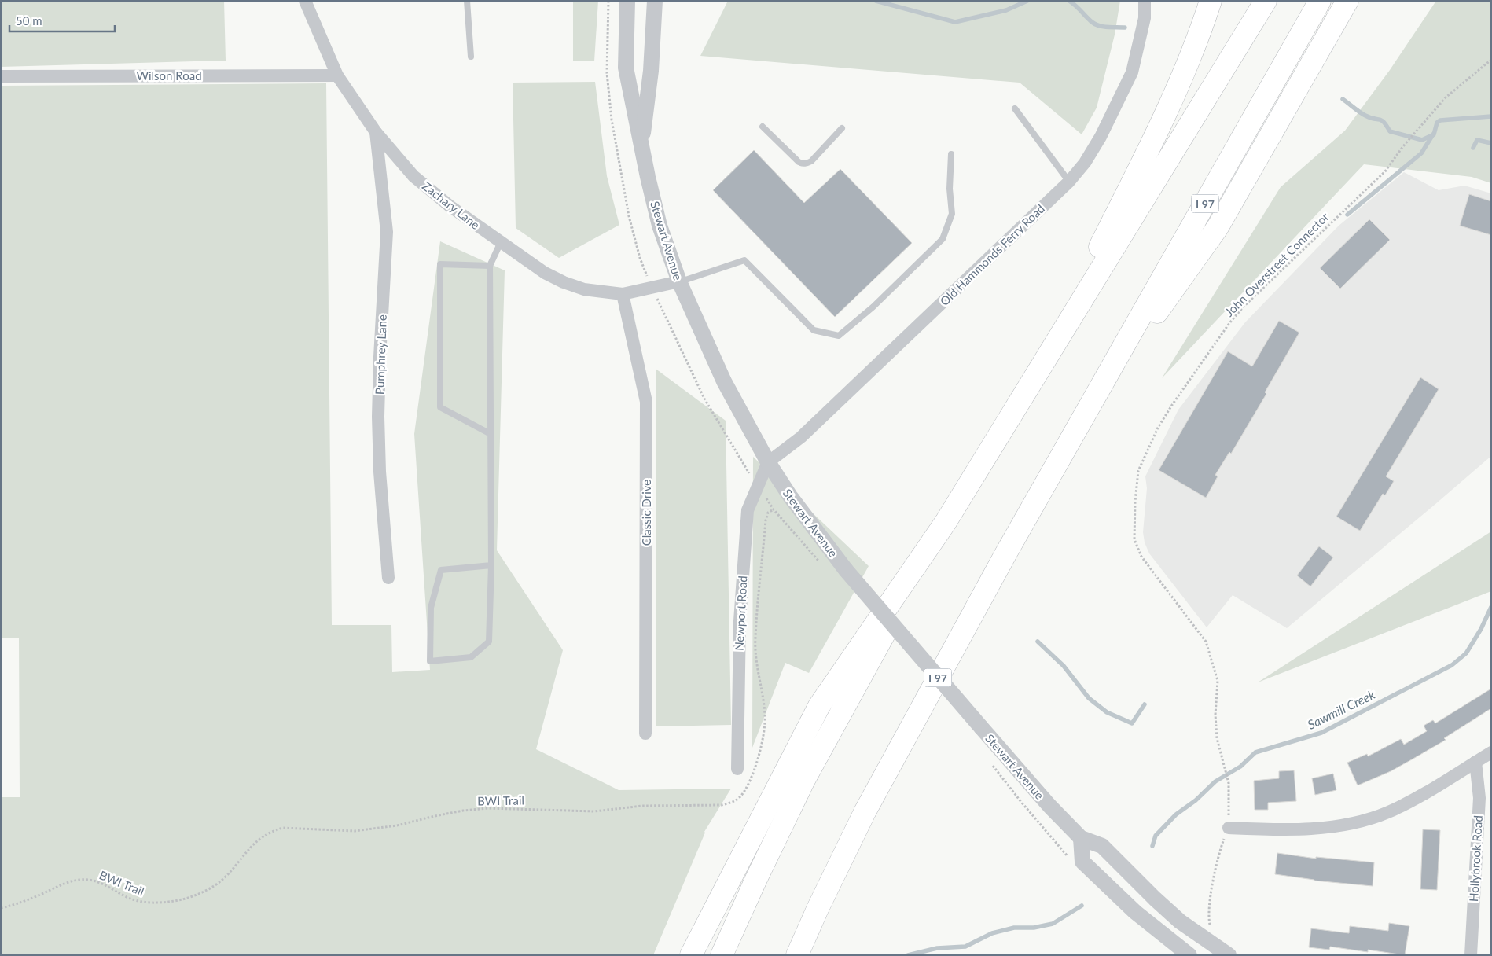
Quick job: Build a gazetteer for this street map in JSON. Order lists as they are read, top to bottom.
{
  "streets": {
    "highway": ["I 97"],
    "street": [
      "Wilson Road",
      "Zachary Lane",
      "Stewart Avenue",
      "Old Hammonds Ferry Road",
      "Pumphrey Lane",
      "Classic Drive",
      "Newport Road",
      "Hollybrook Road"
    ],
    "path": ["John Overstreet Connector", "BWI Trail"]
  },
  "crossings": [
    ["Wilson Road", "Zachary Lane"],
    ["Zachary Lane", "Stewart Avenue"],
    ["Zachary Lane", "Pumphrey Lane"],
    ["Zachary Lane", "Classic Drive"],
    ["Stewart Avenue", "Old Hammonds Ferry Road"],
    ["Stewart Avenue", "Newport Road"],
    ["Old Hammonds Ferry Road", "Newport Road"]
  ],
  "water": ["Sawmill Creek"],
  "scale_bar": "50 m"
}
